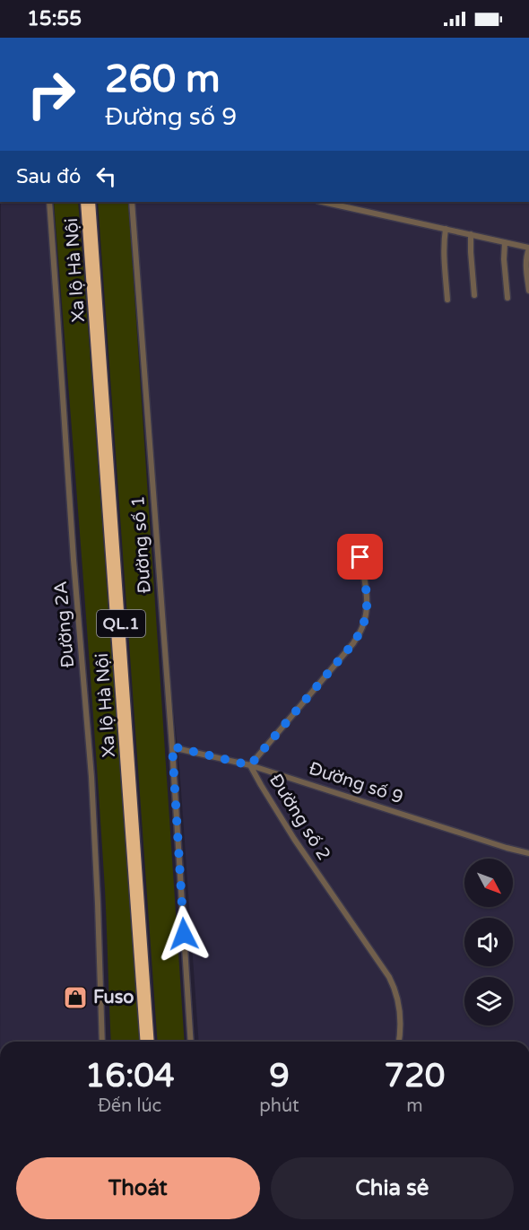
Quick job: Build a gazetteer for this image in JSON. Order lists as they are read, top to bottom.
{
  "streets": {
    "highway": ["Xa lộ Hà Nội", "QL.1"],
    "street": [
      "Đường số 1",
      "Đường 2A",
      "Đường số 9",
      "Đường số 2"
    ]
  },
  "crossings": [
    ["Đường số 1", "Đường số 9"],
    ["Đường số 9", "Đường số 2"]
  ],
  "places": {
    "shop": ["Fuso"]
  },
  "north": "bottom right",
  "page": {
    "status": "15:55",
    "turn": ["260 m", "Đường số 9"],
    "then": "Sau đó",
    "eta": [
      "16:04",
      "Đến lúc",
      "9",
      "phút",
      "720",
      "m"
    ],
    "buttons": ["Thoát", "Chia sẻ"]
  }
}
